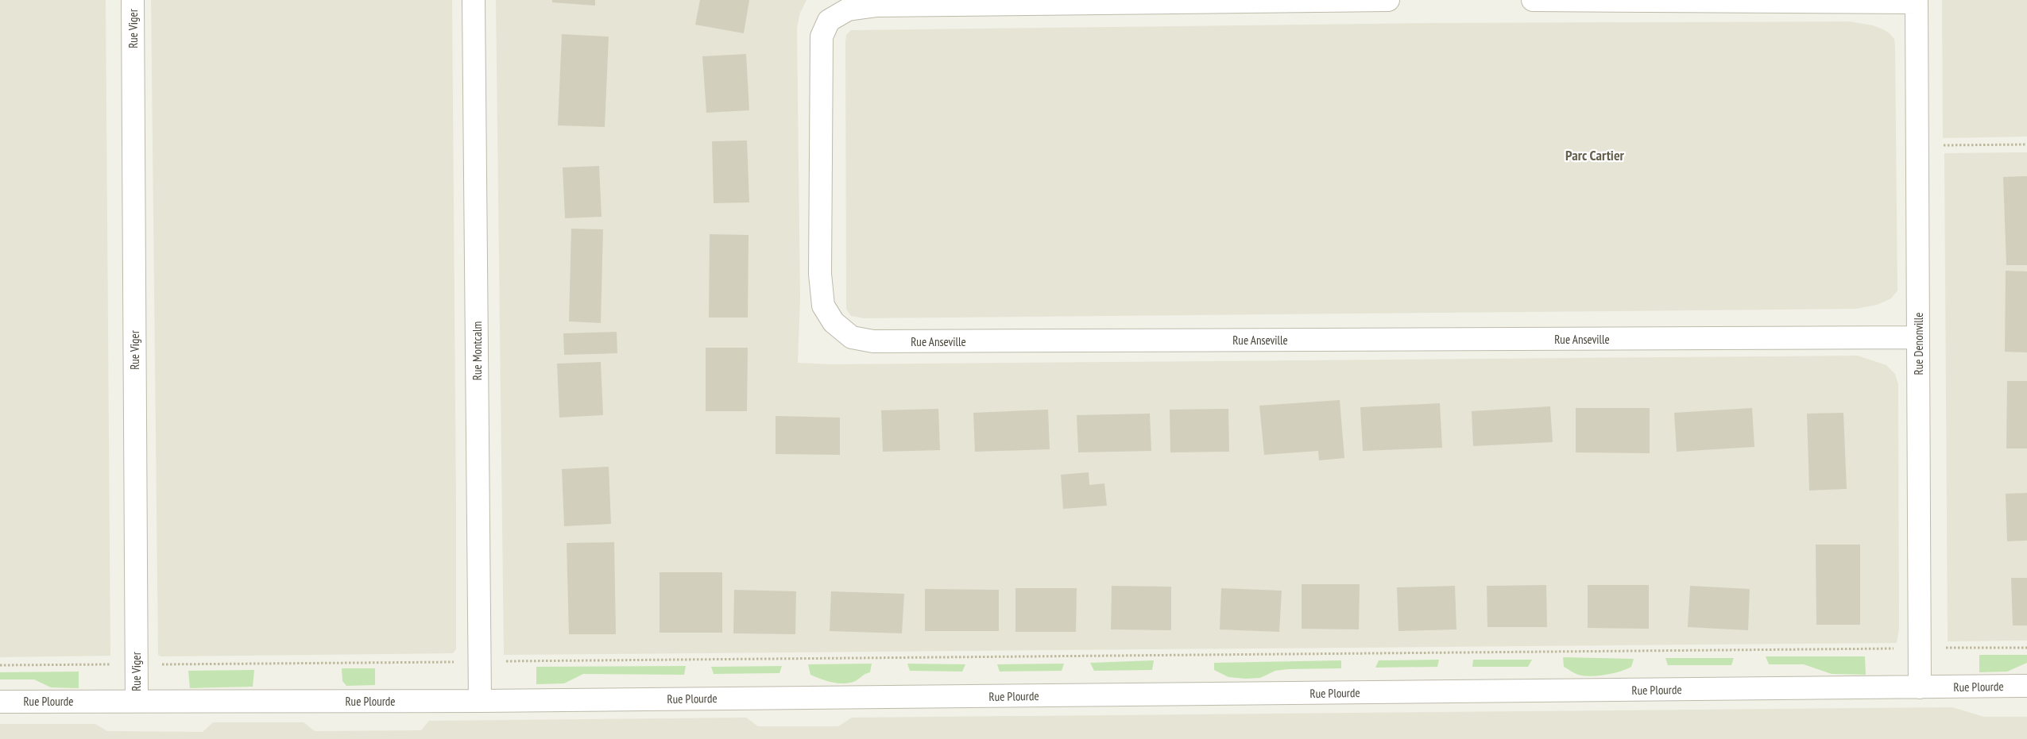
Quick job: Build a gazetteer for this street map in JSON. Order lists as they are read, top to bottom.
{
  "streets": {
    "street": [
      "Rue Viger",
      "Rue Anseville",
      "Rue Denonville",
      "Rue Montcalm",
      "Rue Plourde"
    ]
  },
  "crossings": [
    ["Rue Viger", "Rue Plourde"],
    ["Rue Anseville", "Rue Denonville"],
    ["Rue Denonville", "Rue Plourde"],
    ["Rue Montcalm", "Rue Plourde"]
  ],
  "districts": ["Parc Cartier"]
}
